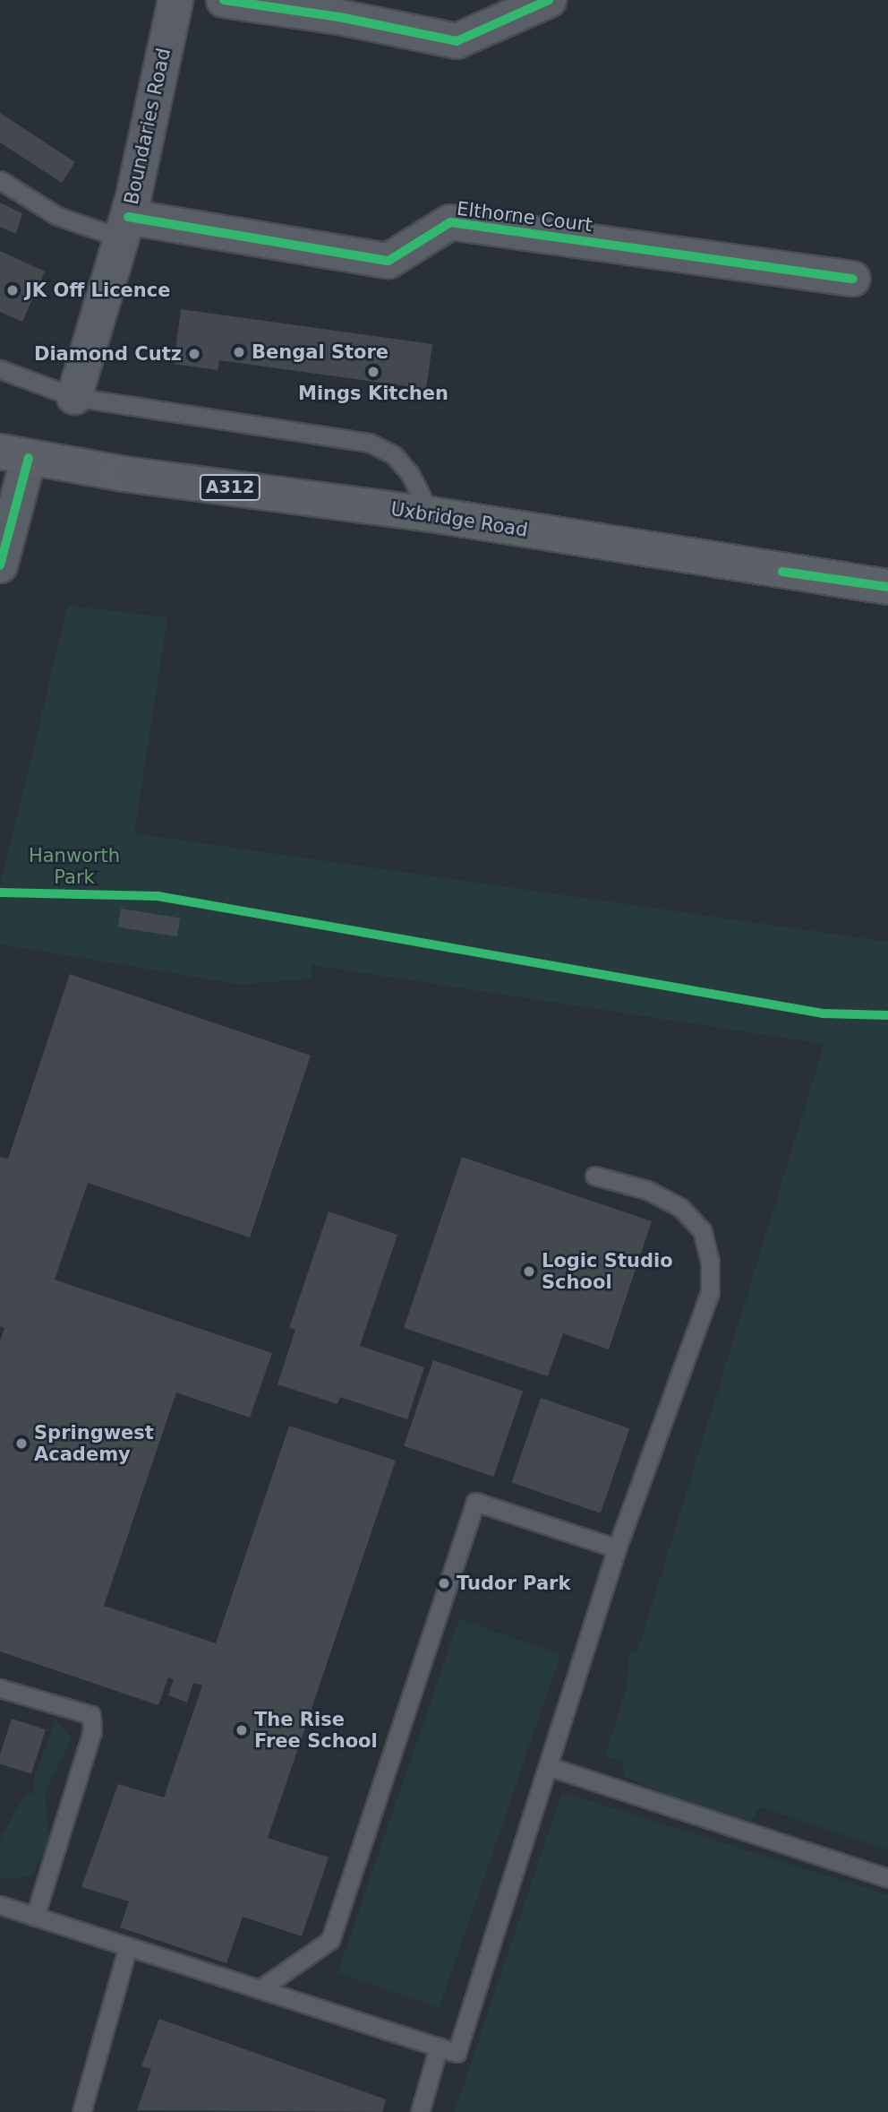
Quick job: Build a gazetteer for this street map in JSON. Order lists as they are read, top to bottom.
{
  "streets": {
    "main road": ["A312", "Uxbridge Road"],
    "street": ["Boundaries Road", "Elthorne Court"]
  },
  "crossings": [
    ["Boundaries Road", "Elthorne Court"]
  ],
  "parks": ["Hanworth Park"],
  "places": [
    "JK Off Licence",
    "Bengal Store",
    "Diamond Cutz",
    "Mings Kitchen",
    "Logic Studio School",
    "Springwest Academy",
    "Tudor Park",
    "The Rise Free School"
  ]
}
